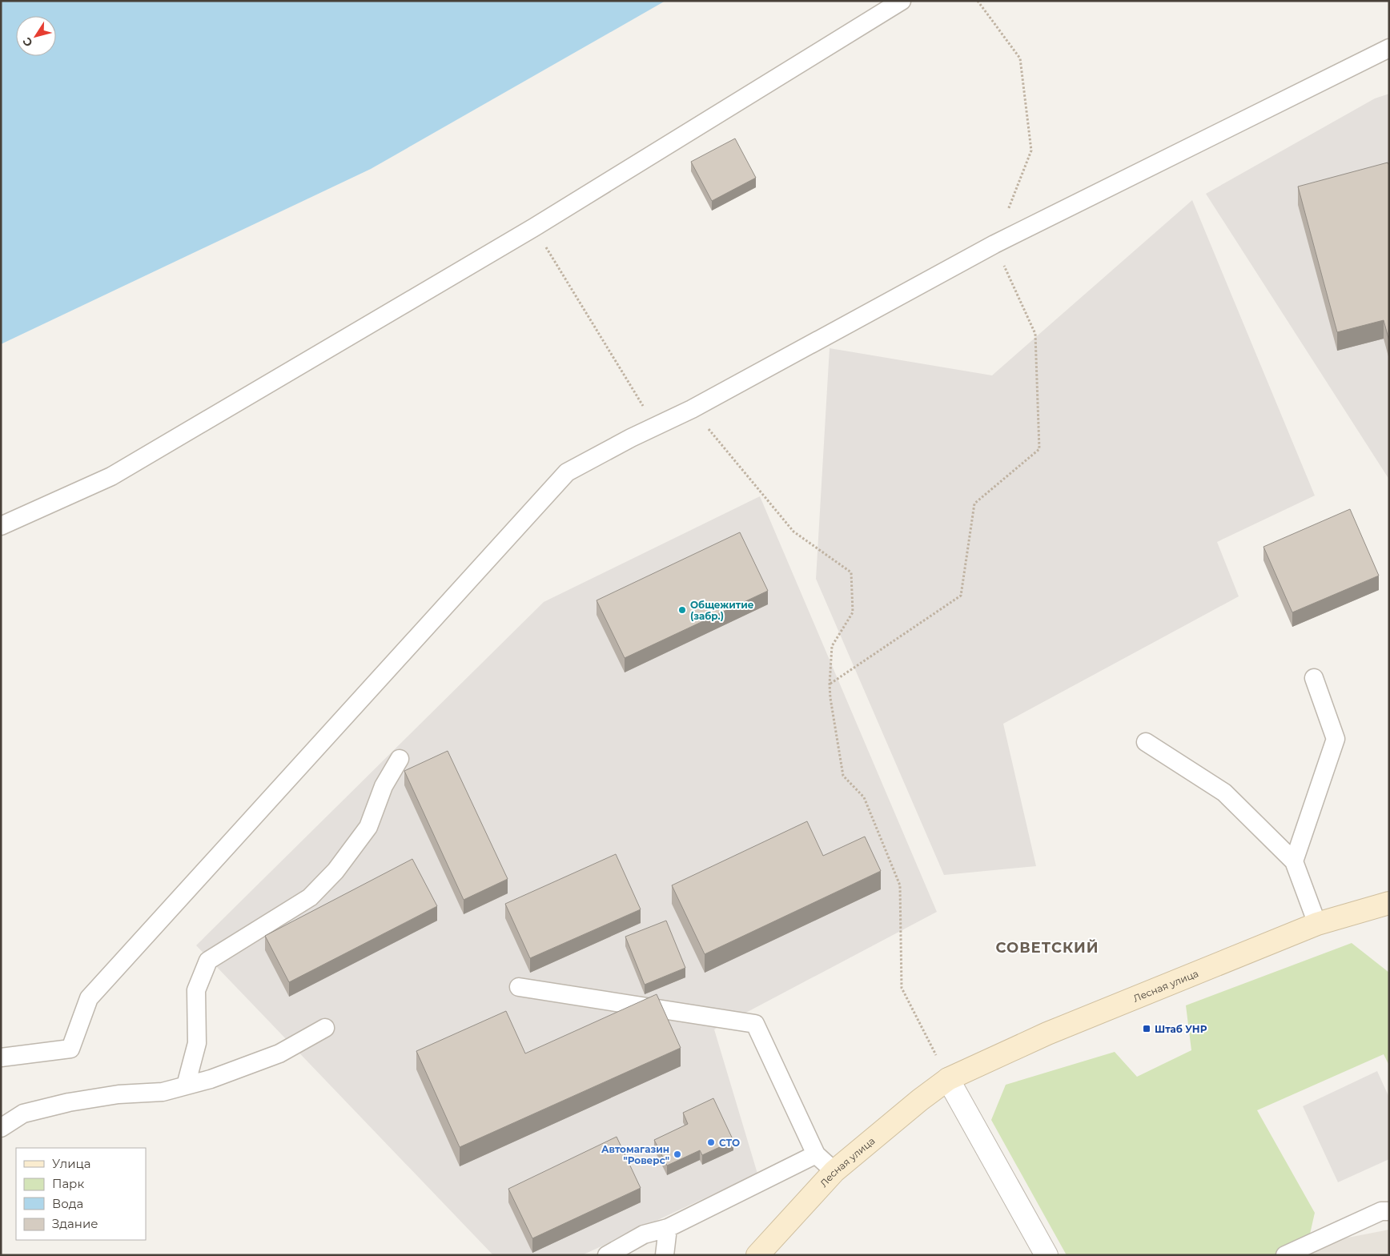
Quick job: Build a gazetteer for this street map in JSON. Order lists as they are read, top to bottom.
{
  "streets": {
    "main road": ["Лесная улица"]
  },
  "districts": ["СОВЕТСКИЙ"],
  "places": {
    "other": ["Общежитие (забр.)", "СТО", "Автомагазин \"Роверс\""],
    "transit": ["Штаб УНР"]
  },
  "legend": [
    "Улица",
    "Парк",
    "Вода",
    "Здание"
  ],
  "north": "bottom left"
}
